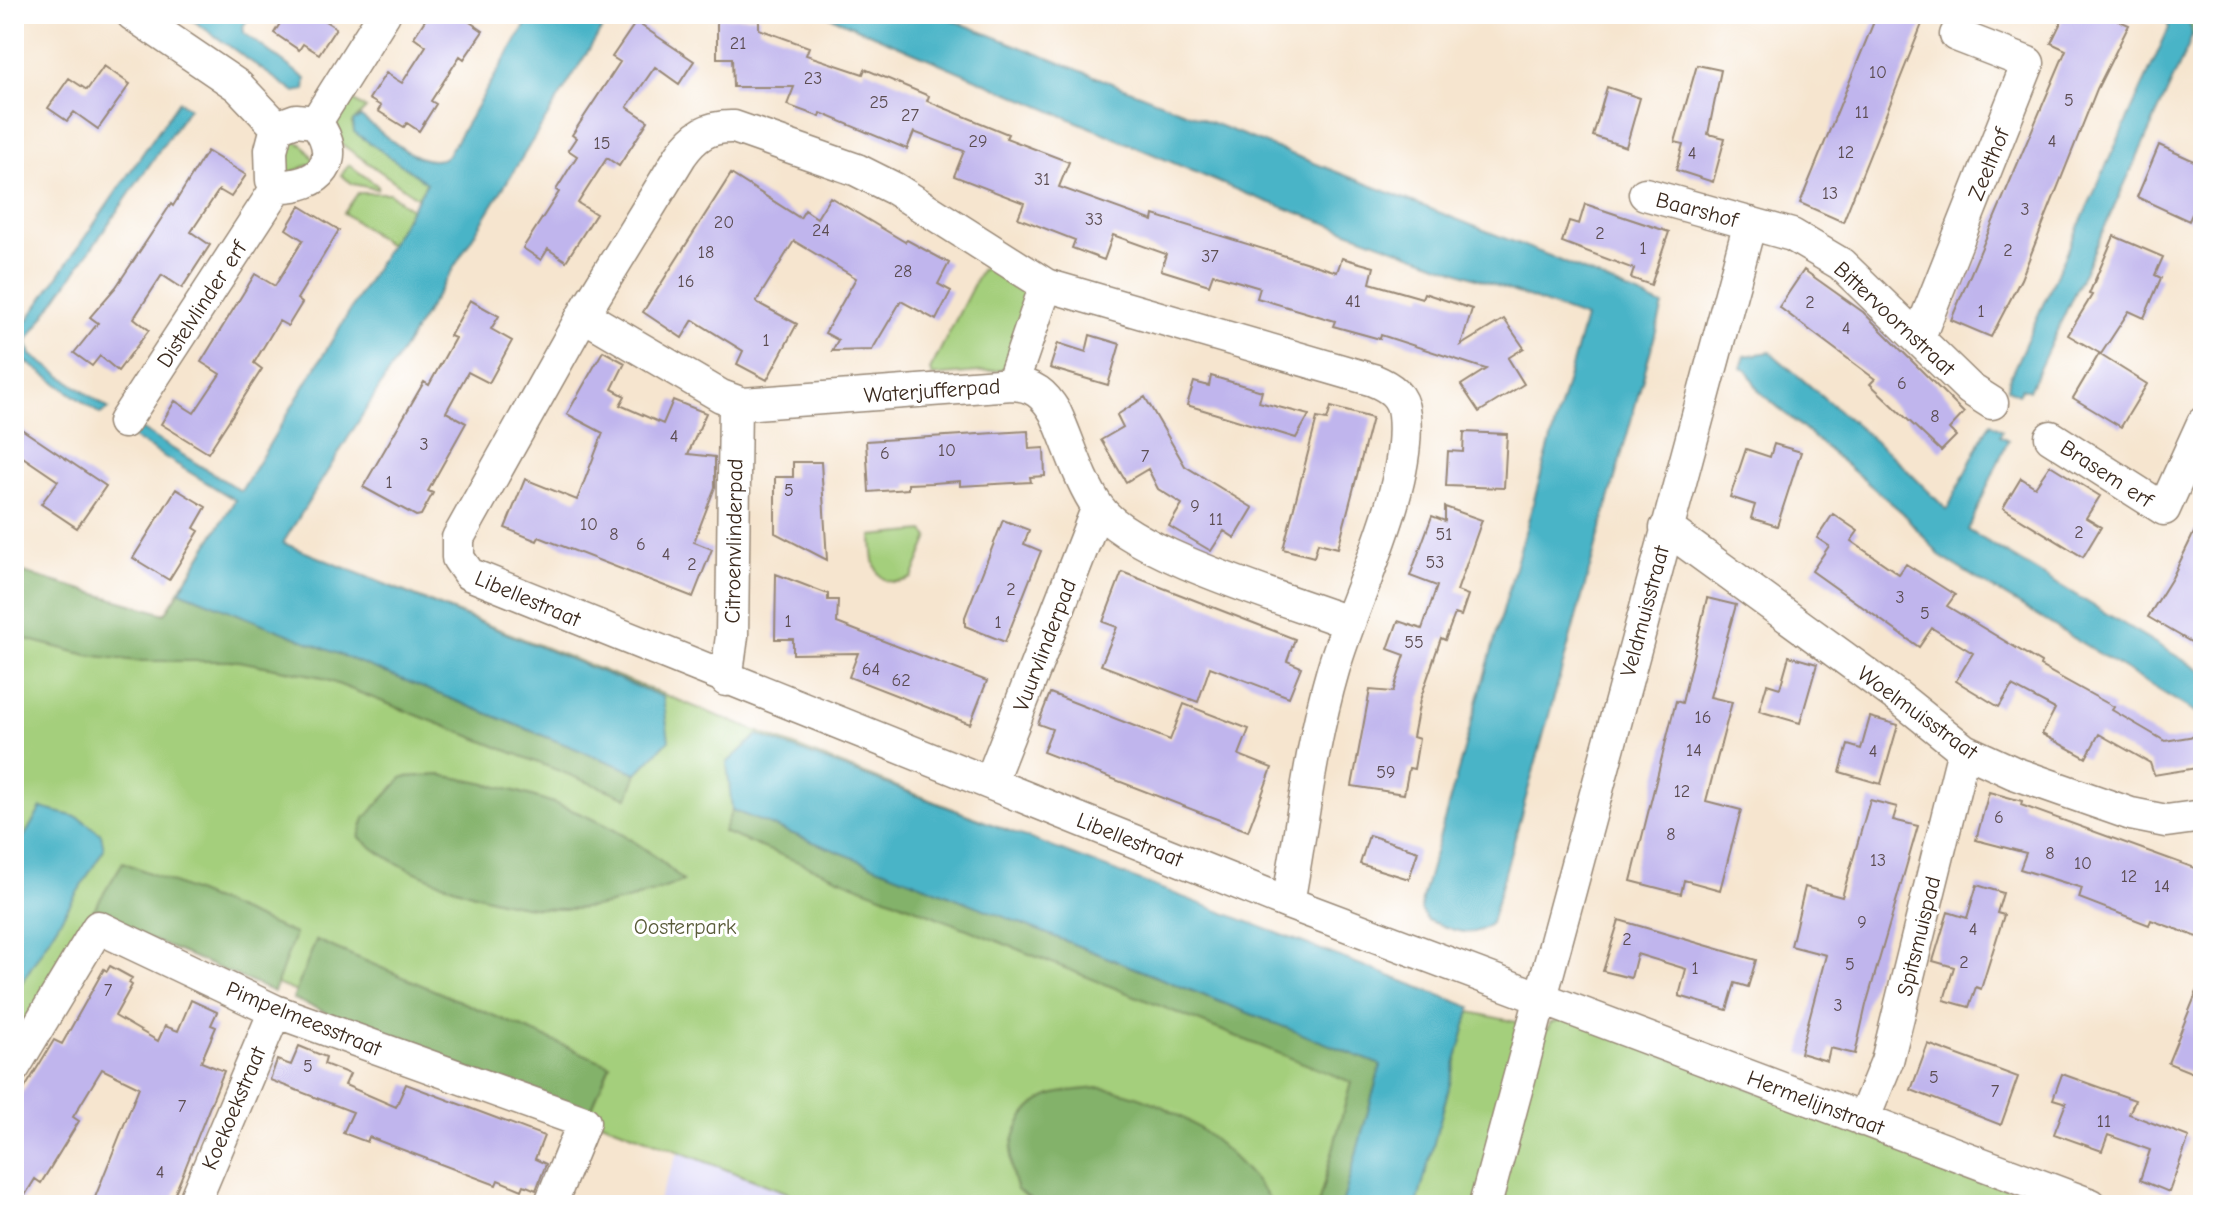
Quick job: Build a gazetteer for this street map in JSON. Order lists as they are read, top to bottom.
{
  "streets": {
    "street": [
      "Zeelthof",
      "Baarshof",
      "Distelvlinder erf",
      "Bittervoornstraat",
      "Waterjufferpad",
      "Brasem erf",
      "Citroenvlinderpad",
      "Libellestraat",
      "Veldmuisstraat",
      "Vuurvlinderpad",
      "Woelmuisstraat",
      "Spitsmuispad",
      "Pimpelmeesstraat",
      "Hermelijnstraat",
      "Koekoekstraat"
    ]
  },
  "crossings": [
    ["Zeelthof", "Bittervoornstraat"],
    ["Baarshof", "Bittervoornstraat"],
    ["Baarshof", "Veldmuisstraat"],
    ["Bittervoornstraat", "Veldmuisstraat"],
    ["Waterjufferpad", "Citroenvlinderpad"],
    ["Waterjufferpad", "Libellestraat"],
    ["Waterjufferpad", "Vuurvlinderpad"],
    ["Citroenvlinderpad", "Libellestraat"],
    ["Libellestraat", "Veldmuisstraat"],
    ["Libellestraat", "Vuurvlinderpad"],
    ["Libellestraat", "Hermelijnstraat"],
    ["Veldmuisstraat", "Woelmuisstraat"],
    ["Veldmuisstraat", "Hermelijnstraat"],
    ["Woelmuisstraat", "Spitsmuispad"],
    ["Spitsmuispad", "Hermelijnstraat"],
    ["Pimpelmeesstraat", "Koekoekstraat"]
  ],
  "parks": ["Oosterpark"],
  "house_numbers": [
    "21",
    "10",
    "23",
    "5",
    "25",
    "11",
    "27",
    "29",
    "4",
    "15",
    "12",
    "4",
    "31",
    "13",
    "3",
    "33",
    "20",
    "24",
    "2",
    "1",
    "2",
    "18",
    "37",
    "28",
    "16",
    "41",
    "2",
    "1",
    "4",
    "1",
    "6",
    "8",
    "4",
    "3",
    "10",
    "6",
    "7",
    "1",
    "5",
    "9",
    "11",
    "10",
    "2",
    "8",
    "51",
    "6",
    "4",
    "53",
    "2",
    "2",
    "3",
    "5",
    "1",
    "1",
    "55",
    "64",
    "62",
    "16",
    "14",
    "4",
    "59",
    "12",
    "6",
    "8",
    "8",
    "13",
    "10",
    "12",
    "14",
    "9",
    "4",
    "2",
    "2",
    "5",
    "1",
    "7",
    "3",
    "5",
    "5",
    "7",
    "7",
    "11",
    "4"
  ]
}
